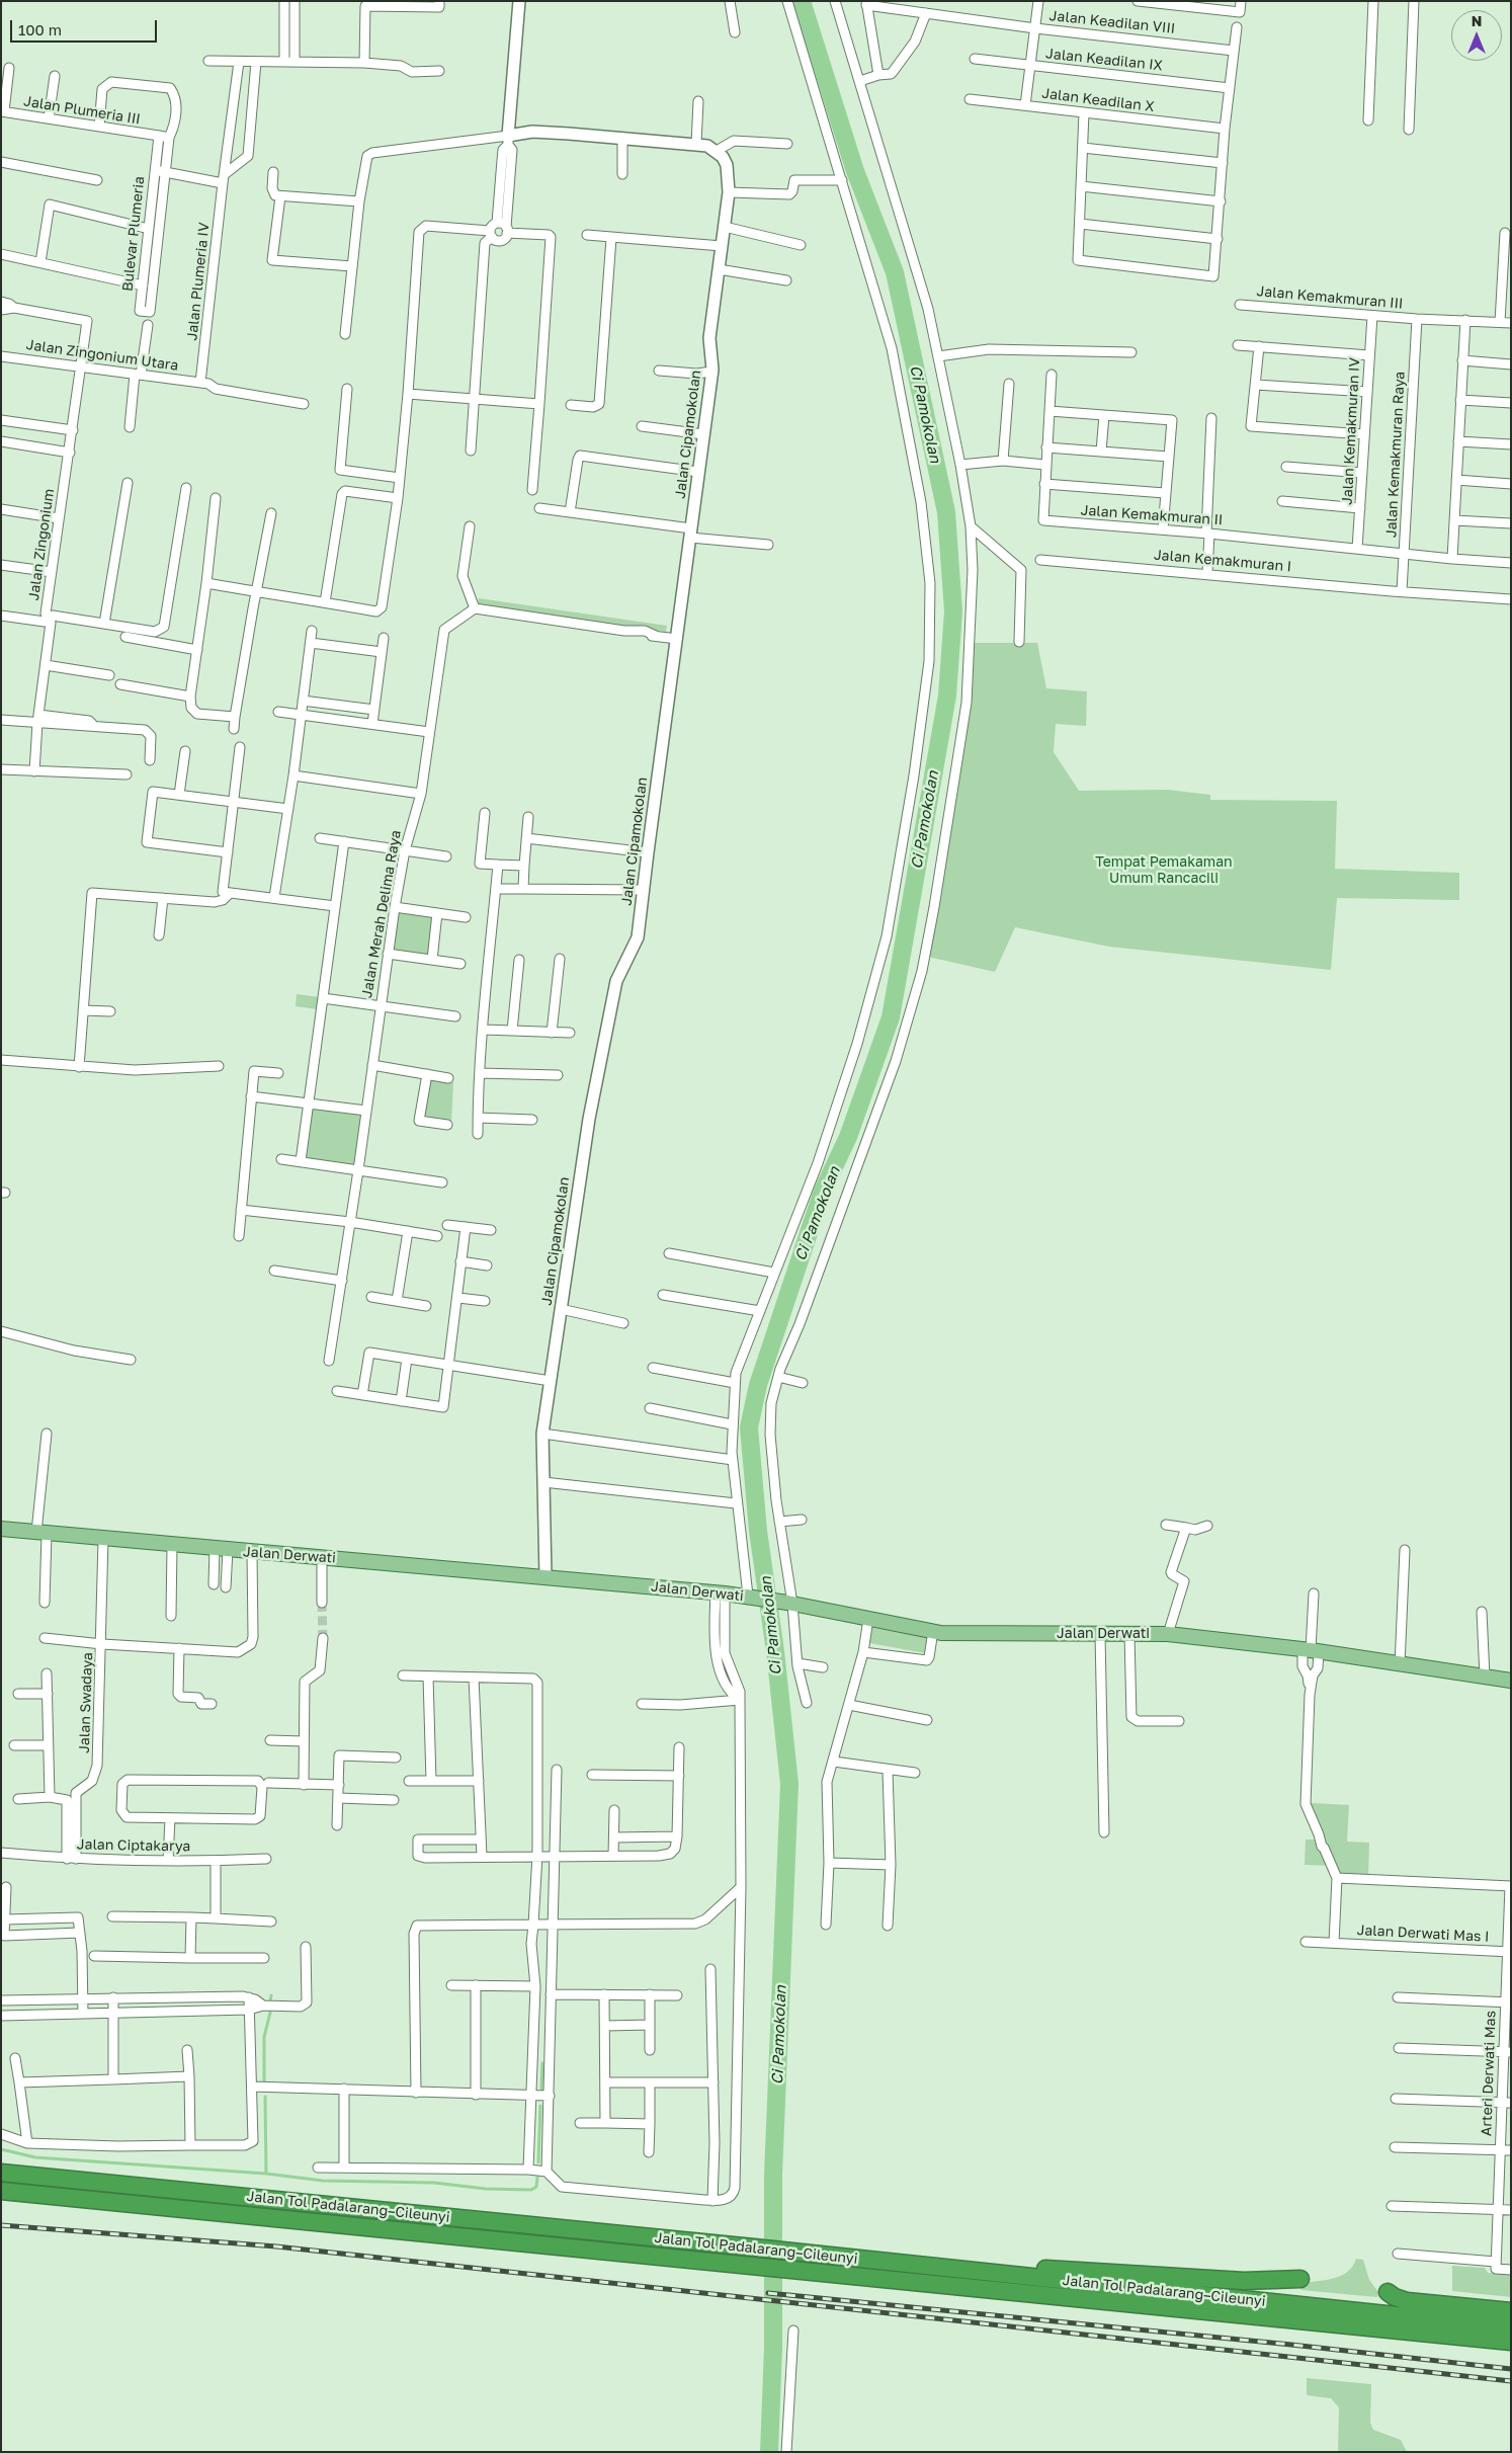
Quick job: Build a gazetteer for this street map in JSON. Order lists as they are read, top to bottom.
{
  "streets": {
    "highway": ["Jalan Tol Padalarang–Cileunyi"],
    "main road": ["Jalan Derwati"],
    "street": [
      "Jalan Keadilan VIII",
      "Jalan Keadilan IX",
      "Jalan Keadilan X",
      "Jalan Plumeria III",
      "Bulevar Plumeria",
      "Jalan Plumeria IV",
      "Jalan Kemakmuran III",
      "Jalan Zingonium Utara",
      "Jalan Kemakmuran IV",
      "Jalan Cipamokolan",
      "Jalan Kemakmuran Raya",
      "Jalan Kemakmuran II",
      "Jalan Zingonium",
      "Jalan Kemakmuran I",
      "Jalan Merah Delima Raya",
      "Jalan Swadaya",
      "Jalan Ciptakarya",
      "Jalan Derwati Mas I",
      "Arteri Derwati Mas"
    ]
  },
  "crossings": [
    ["Jalan Plumeria III", "Bulevar Plumeria"],
    ["Jalan Plumeria IV", "Jalan Zingonium Utara"],
    ["Jalan Kemakmuran III", "Jalan Kemakmuran IV"],
    ["Jalan Kemakmuran III", "Jalan Kemakmuran Raya"],
    ["Jalan Zingonium Utara", "Jalan Zingonium"],
    ["Jalan Kemakmuran IV", "Jalan Kemakmuran II"],
    ["Jalan Cipamokolan", "Jalan Derwati"],
    ["Jalan Kemakmuran Raya", "Jalan Kemakmuran II"],
    ["Jalan Kemakmuran Raya", "Jalan Kemakmuran I"],
    ["Jalan Derwati", "Jalan Swadaya"],
    ["Jalan Swadaya", "Jalan Ciptakarya"],
    ["Jalan Derwati Mas I", "Arteri Derwati Mas"]
  ],
  "water": ["Ci Pamokolan"],
  "parks": ["Tempat Pemakaman Umum Rancacili"],
  "scale_bar": "100 m",
  "north": "top"
}
